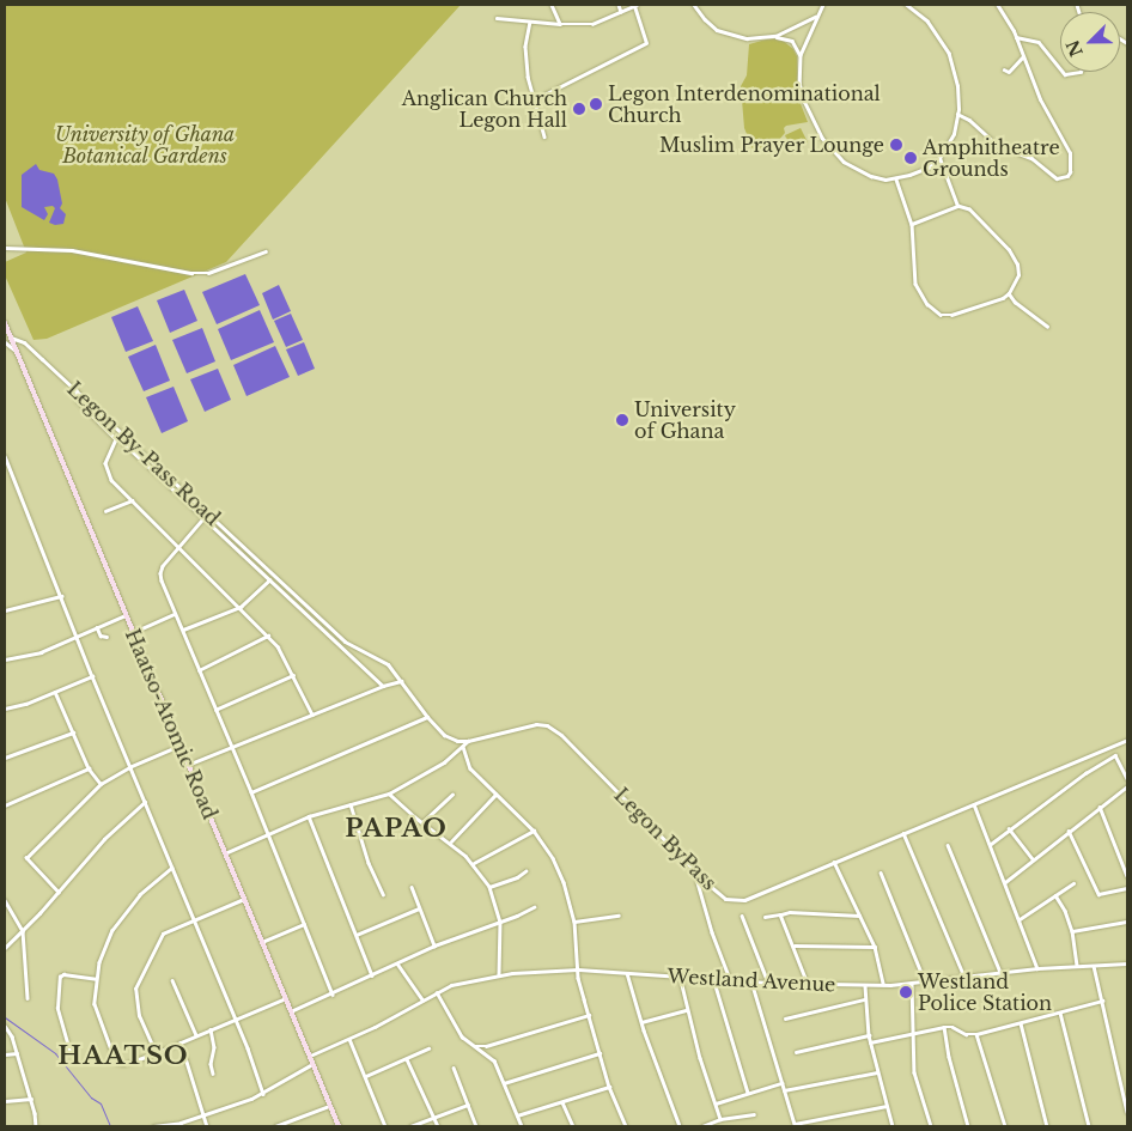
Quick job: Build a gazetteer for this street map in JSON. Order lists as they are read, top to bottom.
{
  "streets": {
    "main road": ["Haatso-Atomic Road"],
    "street": ["Legon By-Pass Road", "Legon ByPass", "Westland Avenue"]
  },
  "crossings": [
    ["Legon By-Pass Road", "Haatso-Atomic Road"],
    ["Haatso-Atomic Road", "Westland Avenue"]
  ],
  "districts": ["PAPAO", "HAATSO"],
  "parks": ["University of Ghana Botanical Gardens"],
  "places": [
    "Legon Interdenominational Church",
    "Anglican Church Legon Hall",
    "Muslim Prayer Lounge",
    "Amphitheatre Grounds",
    "University of Ghana",
    "Westland Police Station"
  ],
  "north": "bottom left"
}
